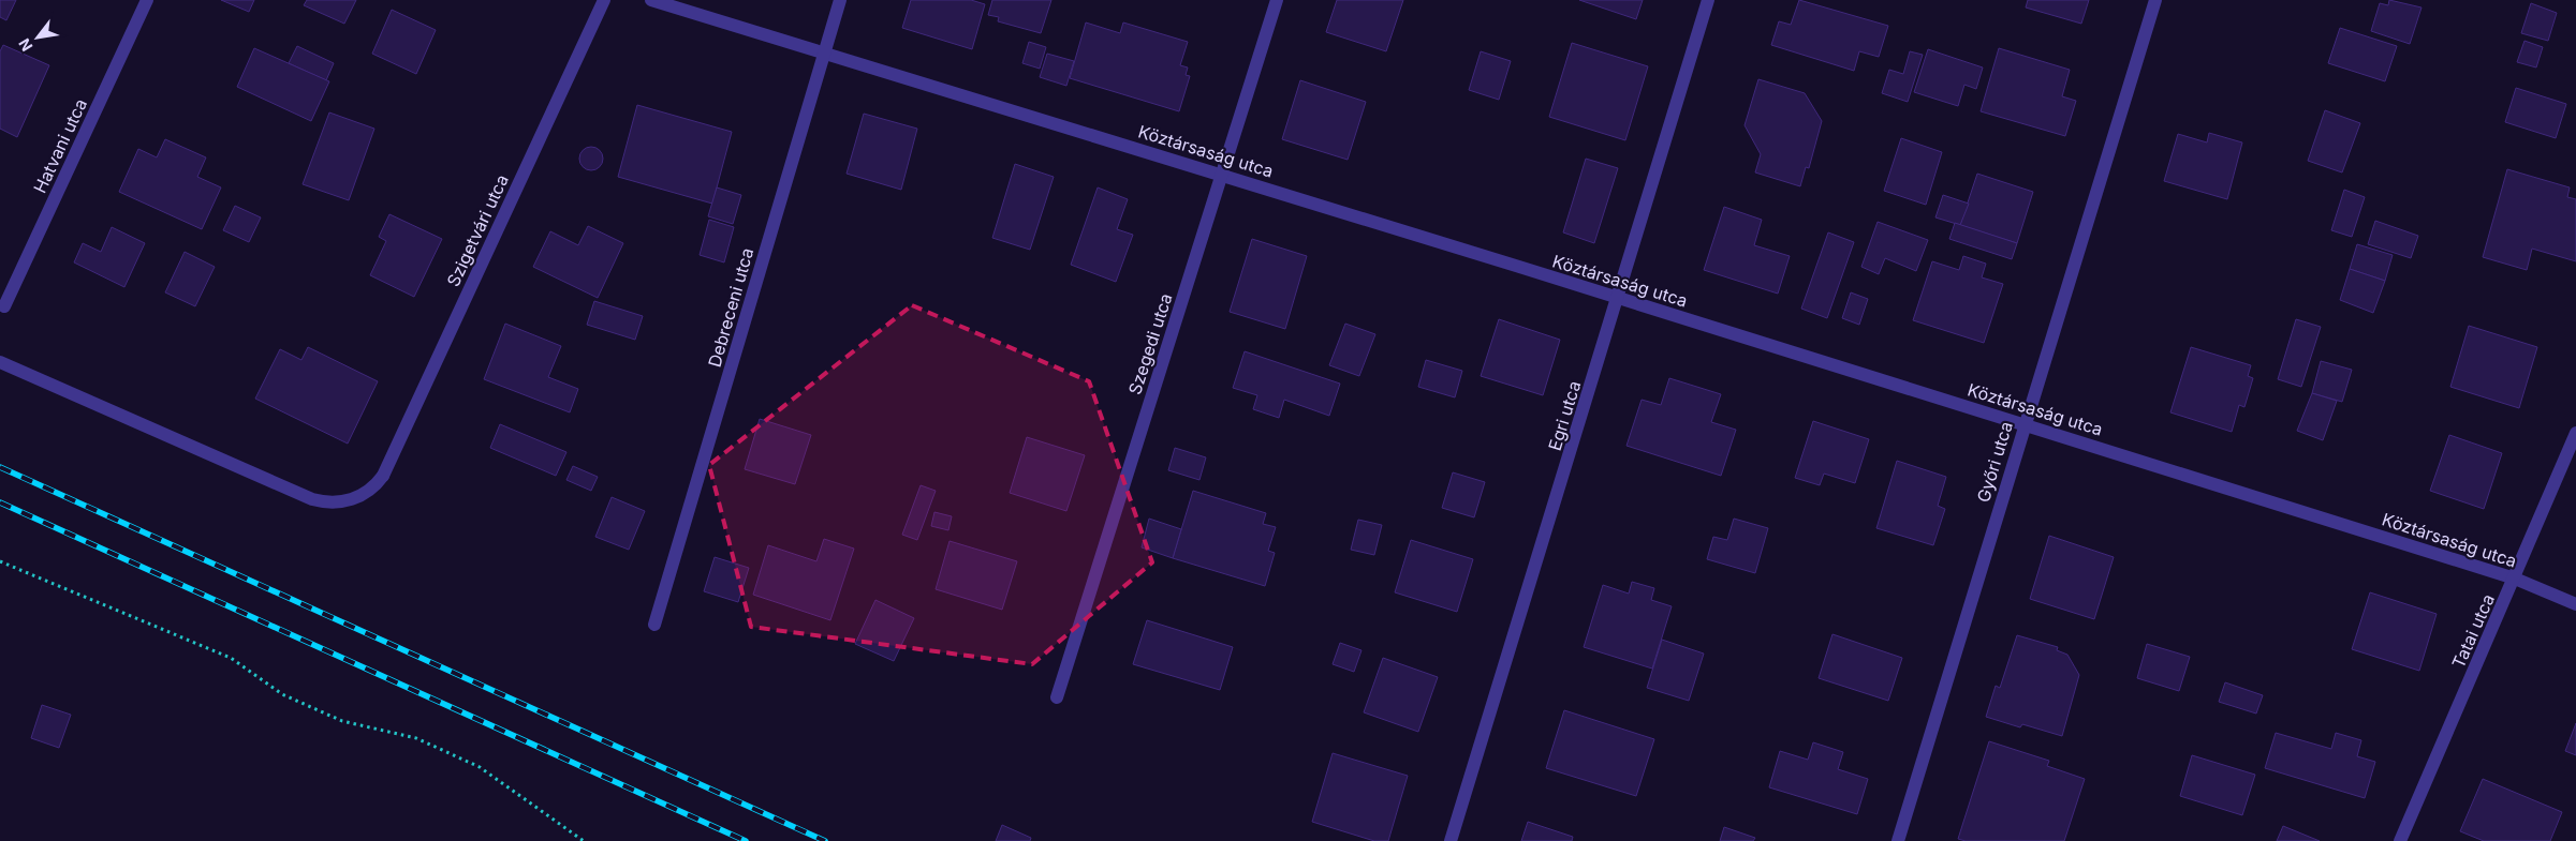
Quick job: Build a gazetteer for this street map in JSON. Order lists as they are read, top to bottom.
{
  "streets": {
    "street": [
      "Hatvani utca",
      "Köztársaság utca",
      "Szigetvári utca",
      "Debreceni utca",
      "Szegedi utca",
      "Egri utca",
      "Győri utca",
      "Tatai utca"
    ]
  },
  "crossings": [
    ["Köztársaság utca", "Debreceni utca"],
    ["Köztársaság utca", "Szegedi utca"],
    ["Köztársaság utca", "Egri utca"],
    ["Köztársaság utca", "Győri utca"],
    ["Köztársaság utca", "Tatai utca"]
  ],
  "north": "bottom left"
}
